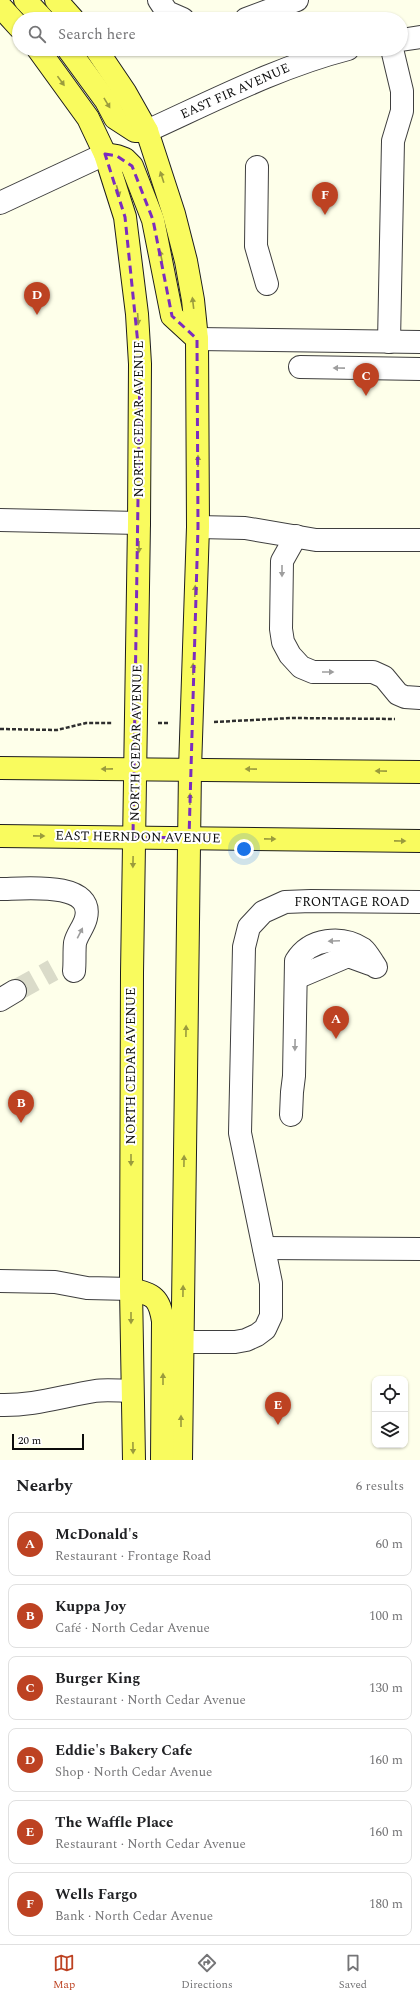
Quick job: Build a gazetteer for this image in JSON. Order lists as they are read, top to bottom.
{
  "streets": {
    "main road": ["NORTH CEDAR AVENUE", "EAST HERNDON AVENUE"],
    "street": ["EAST FIR AVENUE", "FRONTAGE ROAD"]
  },
  "crossings": [
    ["NORTH CEDAR AVENUE", "EAST HERNDON AVENUE"]
  ],
  "scale_bar": "20 m",
  "page": {
    "search": "Search here",
    "pins": [
      "F",
      "D",
      "C",
      "A",
      "B",
      "E"
    ],
    "scale": "20 m",
    "heading": ["Nearby", "6 results"],
    "list": [
      {
        "mark": "A",
        "name": "McDonald's",
        "note": "Restaurant · Frontage Road",
        "value": "60 m"
      },
      {
        "mark": "B",
        "name": "Kuppa Joy",
        "note": "Café · North Cedar Avenue",
        "value": "100 m"
      },
      {
        "mark": "C",
        "name": "Burger King",
        "note": "Restaurant · North Cedar Avenue",
        "value": "130 m"
      },
      {
        "mark": "D",
        "name": "Eddie's Bakery Cafe",
        "note": "Shop · North Cedar Avenue",
        "value": "160 m"
      },
      {
        "mark": "E",
        "name": "The Waffle Place",
        "note": "Restaurant · North Cedar Avenue",
        "value": "160 m"
      },
      {
        "mark": "F",
        "name": "Wells Fargo",
        "note": "Bank · North Cedar Avenue",
        "value": "180 m"
      }
    ],
    "nav": ["Map", "Directions", "Saved"]
  }
}
